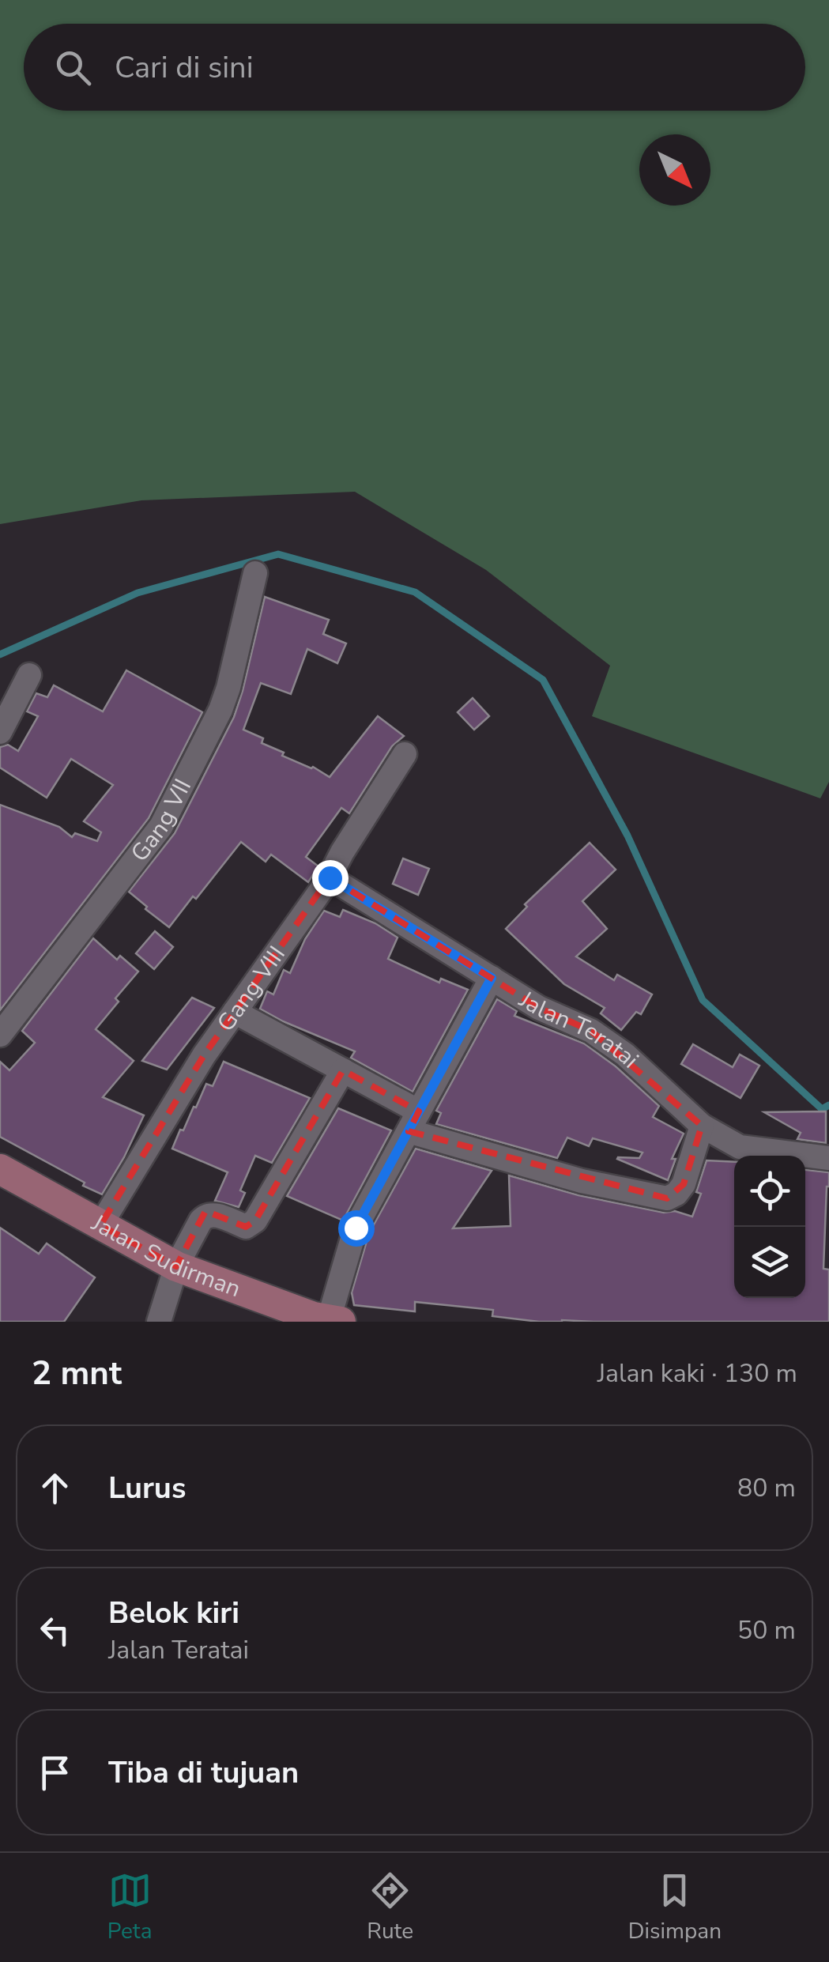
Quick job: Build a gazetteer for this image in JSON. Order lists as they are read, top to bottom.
{
  "streets": {
    "main road": ["Jalan Sudirman"],
    "street": ["Gang VII", "Gang VIII", "Jalan Teratai"]
  },
  "crossings": [
    ["Gang VIII", "Jalan Teratai"],
    ["Gang VIII", "Jalan Sudirman"]
  ],
  "north": "bottom right",
  "page": {
    "search": "Cari di sini",
    "heading": ["2 mnt", "Jalan kaki · 130 m"],
    "list": [
      ["Lurus", "80 m"],
      ["Belok kiri", "Jalan Teratai", "50 m"],
      "Tiba di tujuan"
    ],
    "nav": ["Peta", "Rute", "Disimpan"]
  }
}
